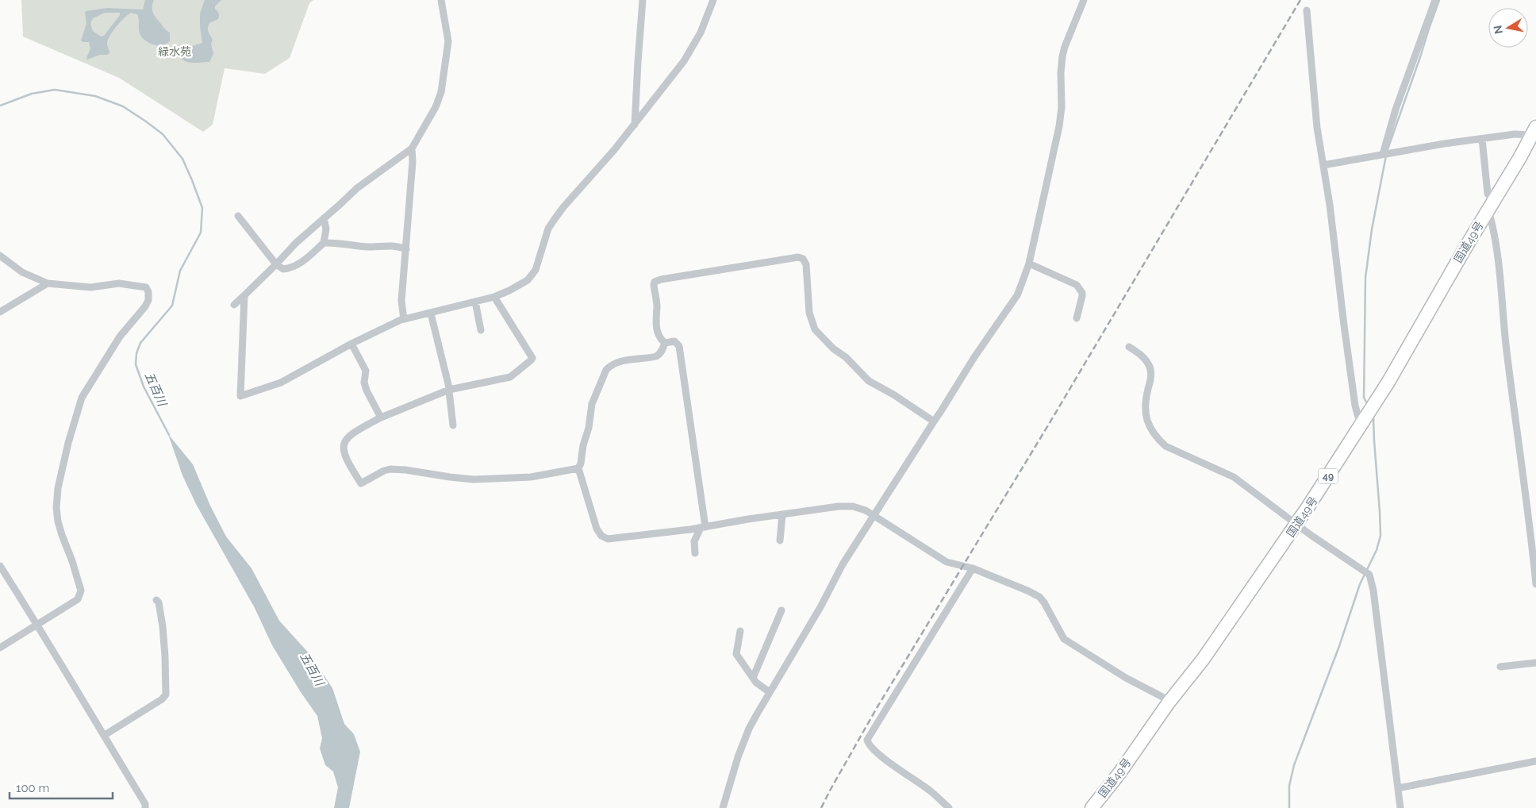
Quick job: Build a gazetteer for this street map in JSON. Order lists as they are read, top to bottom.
{
  "streets": {
    "highway": ["国道49号", "49"]
  },
  "water": ["五百川"],
  "parks": ["緑水苑"],
  "scale_bar": "100 m",
  "north": "left"
}
